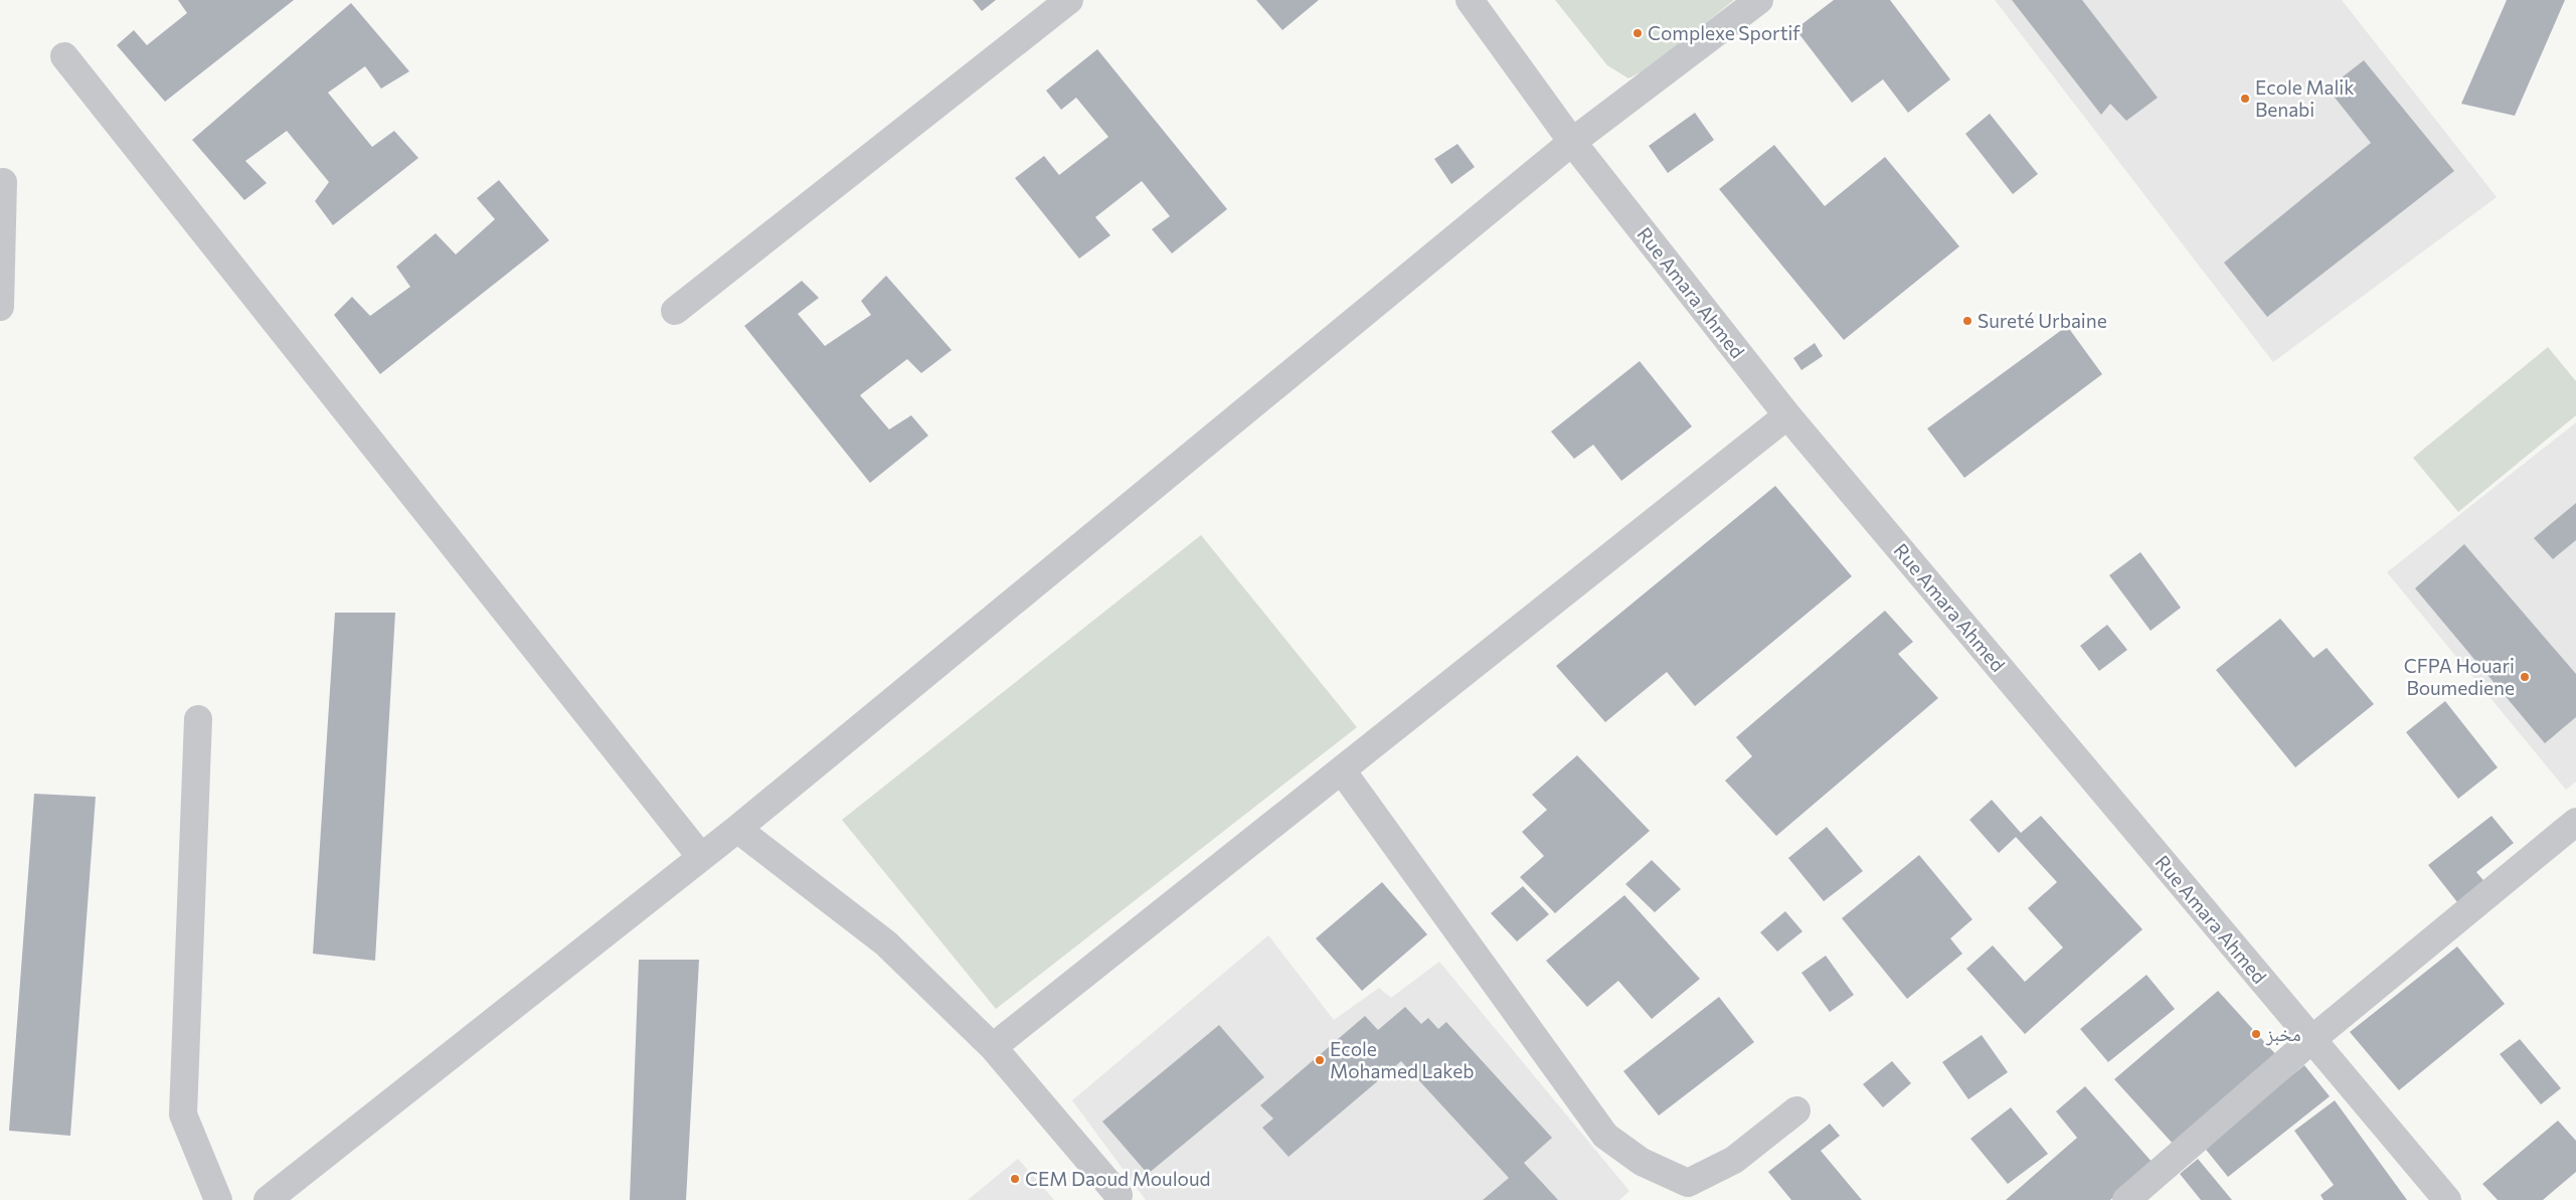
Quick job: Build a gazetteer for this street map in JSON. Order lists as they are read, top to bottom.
{
  "streets": {
    "street": ["Rue Amara Ahmed"]
  },
  "places": [
    "Complexe Sportif",
    "Ecole Malik Benabi",
    "Sureté Urbaine",
    "CFPA Houari Boumediene",
    "مخبز",
    "Ecole Mohamed Lakeb",
    "CEM Daoud Mouloud"
  ]
}
